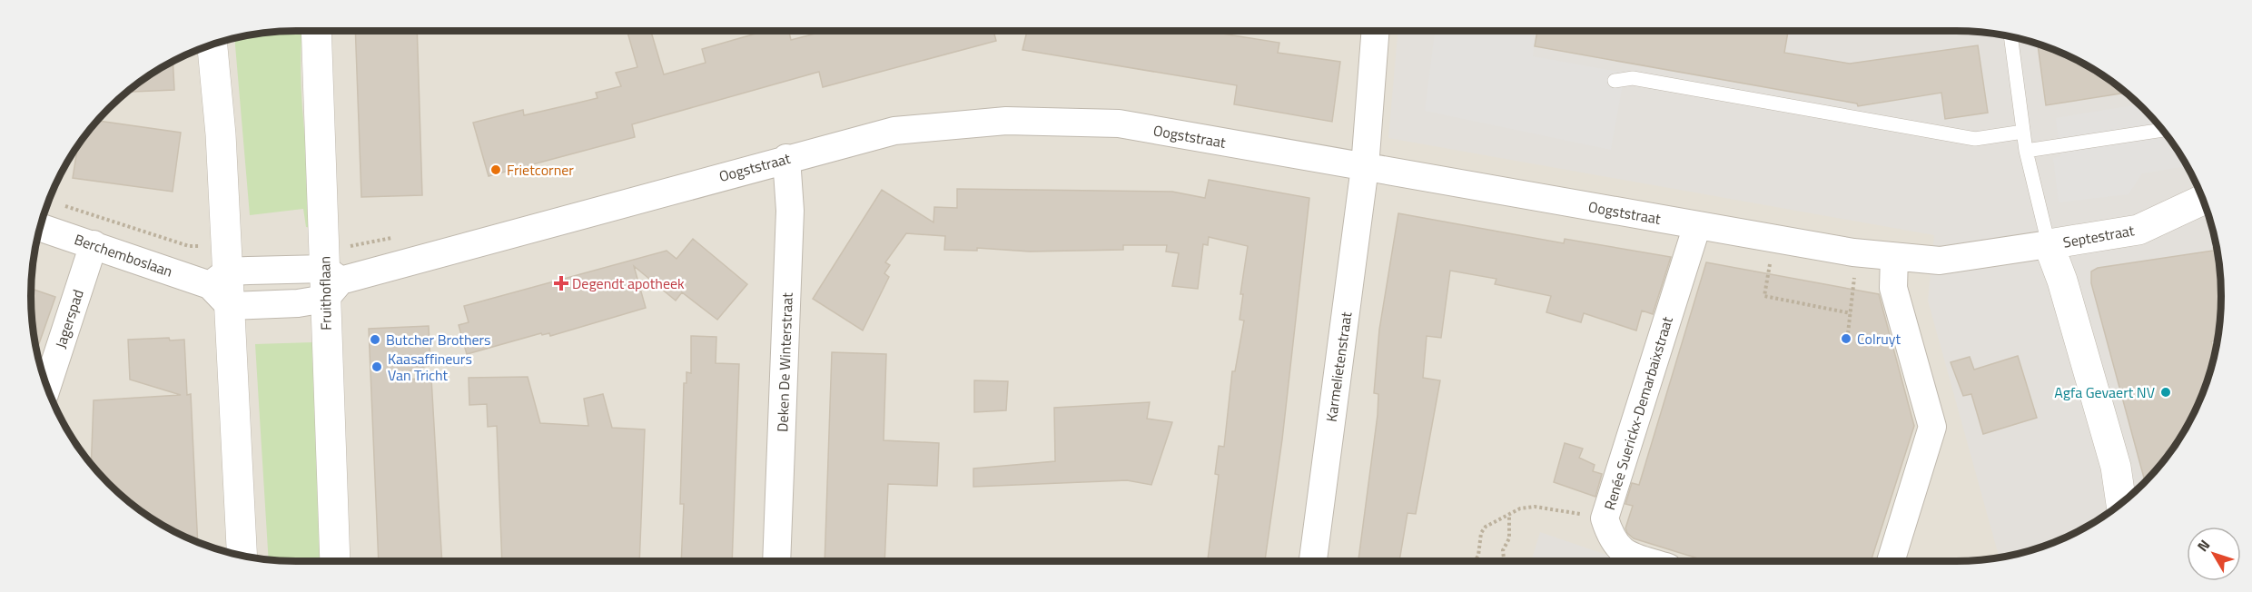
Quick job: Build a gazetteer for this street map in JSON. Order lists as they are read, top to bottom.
{
  "streets": {
    "street": [
      "Oogststraat",
      "Septestraat",
      "Berchemboslaan",
      "Fruithoflaan",
      "Jagerspad",
      "Deken De Winterstraat",
      "Karmelietenstraat",
      "Renée Suerickx-Demarbaixstraat"
    ]
  },
  "crossings": [
    ["Oogststraat", "Septestraat"],
    ["Oogststraat", "Berchemboslaan"],
    ["Oogststraat", "Fruithoflaan"],
    ["Oogststraat", "Deken De Winterstraat"],
    ["Oogststraat", "Karmelietenstraat"],
    ["Oogststraat", "Renée Suerickx-Demarbaixstraat"],
    ["Berchemboslaan", "Jagerspad"]
  ],
  "places": {
    "other": [
      "Frietcorner",
      "Colruyt",
      "Butcher Brothers",
      "Kaasaffineurs Van Tricht",
      "Agfa Gevaert NV"
    ],
    "health": ["Degendt apotheek"]
  },
  "north": "top left"
}
